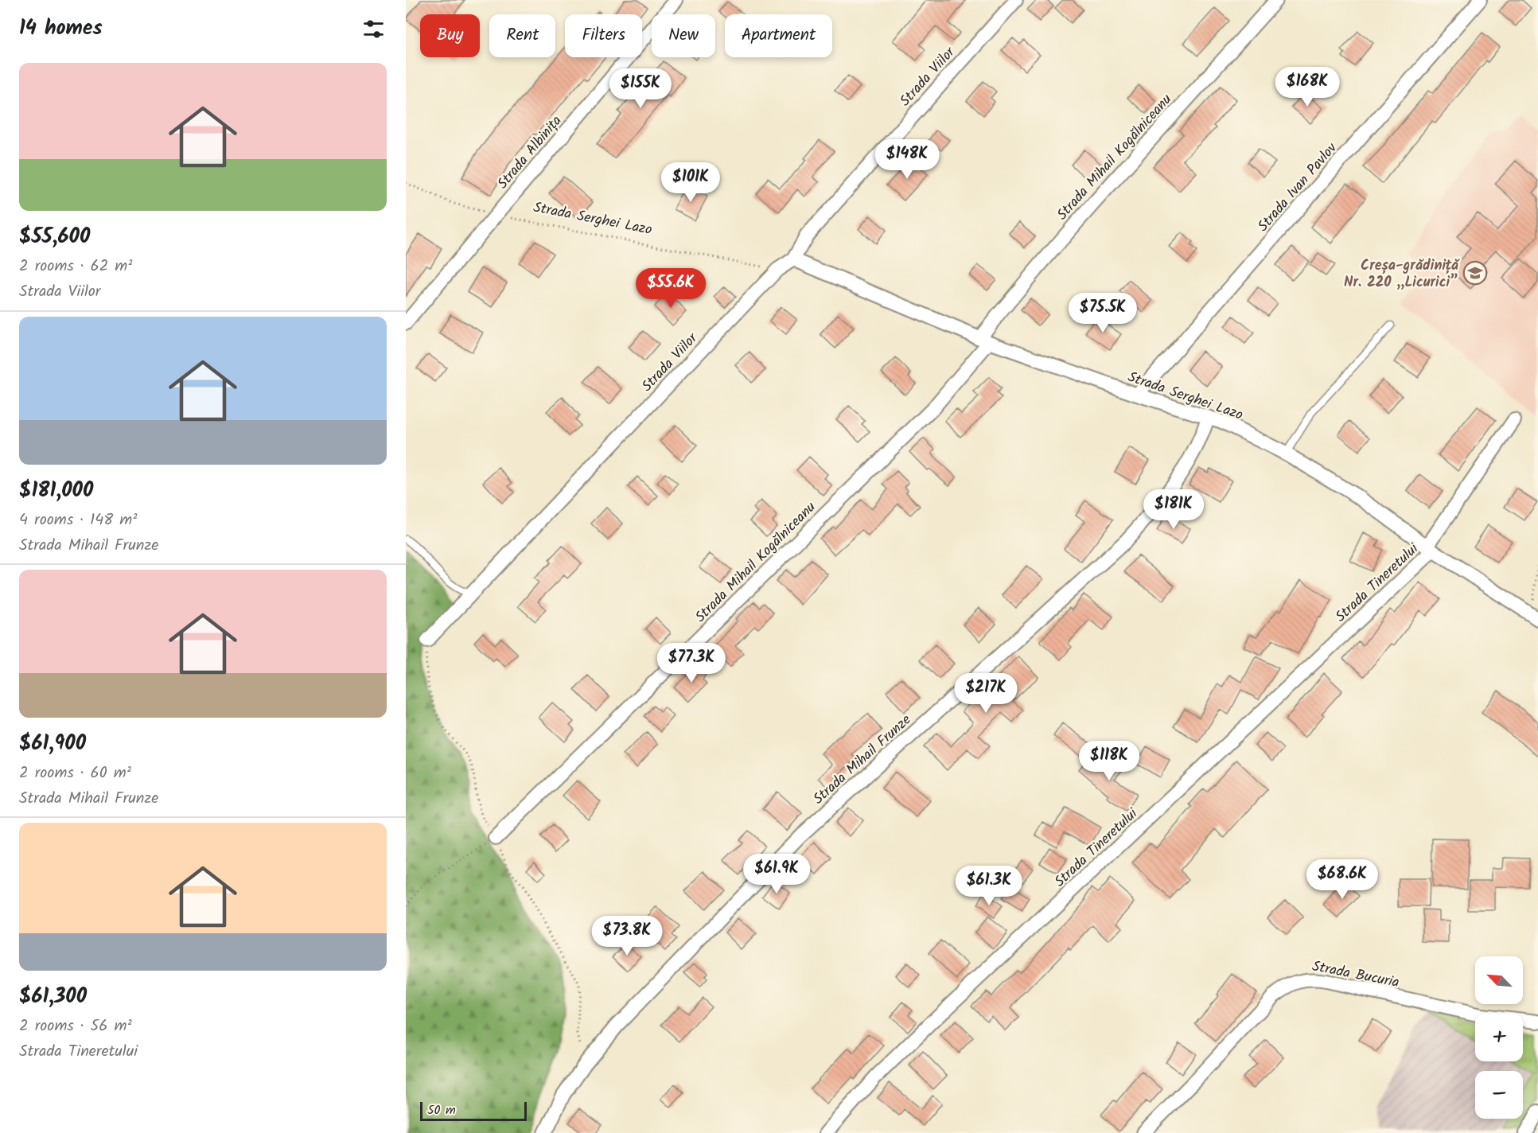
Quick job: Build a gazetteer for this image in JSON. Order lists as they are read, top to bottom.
{
  "streets": {
    "street": [
      "Strada Viilor",
      "Strada Albinița",
      "Strada Mihail Kogălniceanu",
      "Strada Ivan Pavlov",
      "Strada Serghei Lazo",
      "Strada Tineretului",
      "Strada Mihail Frunze",
      "Strada Bucuria"
    ]
  },
  "crossings": [
    ["Strada Viilor", "Strada Serghei Lazo"],
    ["Strada Albinița", "Strada Serghei Lazo"],
    ["Strada Mihail Kogălniceanu", "Strada Serghei Lazo"],
    ["Strada Ivan Pavlov", "Strada Serghei Lazo"],
    ["Strada Serghei Lazo", "Strada Tineretului"],
    ["Strada Serghei Lazo", "Strada Mihail Frunze"]
  ],
  "places": {
    "school or university": ["Creșa-grădiniță Nr. 220 „Licurici”"]
  },
  "scale_bar": "50 m",
  "north": "top left",
  "page": {
    "heading": "14 homes",
    "chip": [
      "Buy",
      "Rent",
      "Filters",
      "New",
      "Apartment"
    ],
    "list": [
      {
        "name": "$55,600",
        "note": "2 rooms · 62 m² · Strada Viilor"
      },
      {
        "name": "$181,000",
        "note": "4 rooms · 148 m² · Strada Mihail Frunze"
      },
      {
        "name": "$61,900",
        "note": "2 rooms · 60 m² · Strada Mihail Frunze"
      },
      {
        "name": "$61,300",
        "note": "2 rooms · 56 m² · Strada Tineretului"
      }
    ],
    "price": [
      "$168K",
      "$155K",
      "$148K",
      "$101K",
      "$55.6K",
      "$75.5K",
      "$181K",
      "$77.3K",
      "$217K",
      "$118K",
      "$61.9K",
      "$68.6K",
      "$61.3K",
      "$73.8K"
    ],
    "map_buttons": ["+", "−"],
    "scale": "50 m"
  }
}
